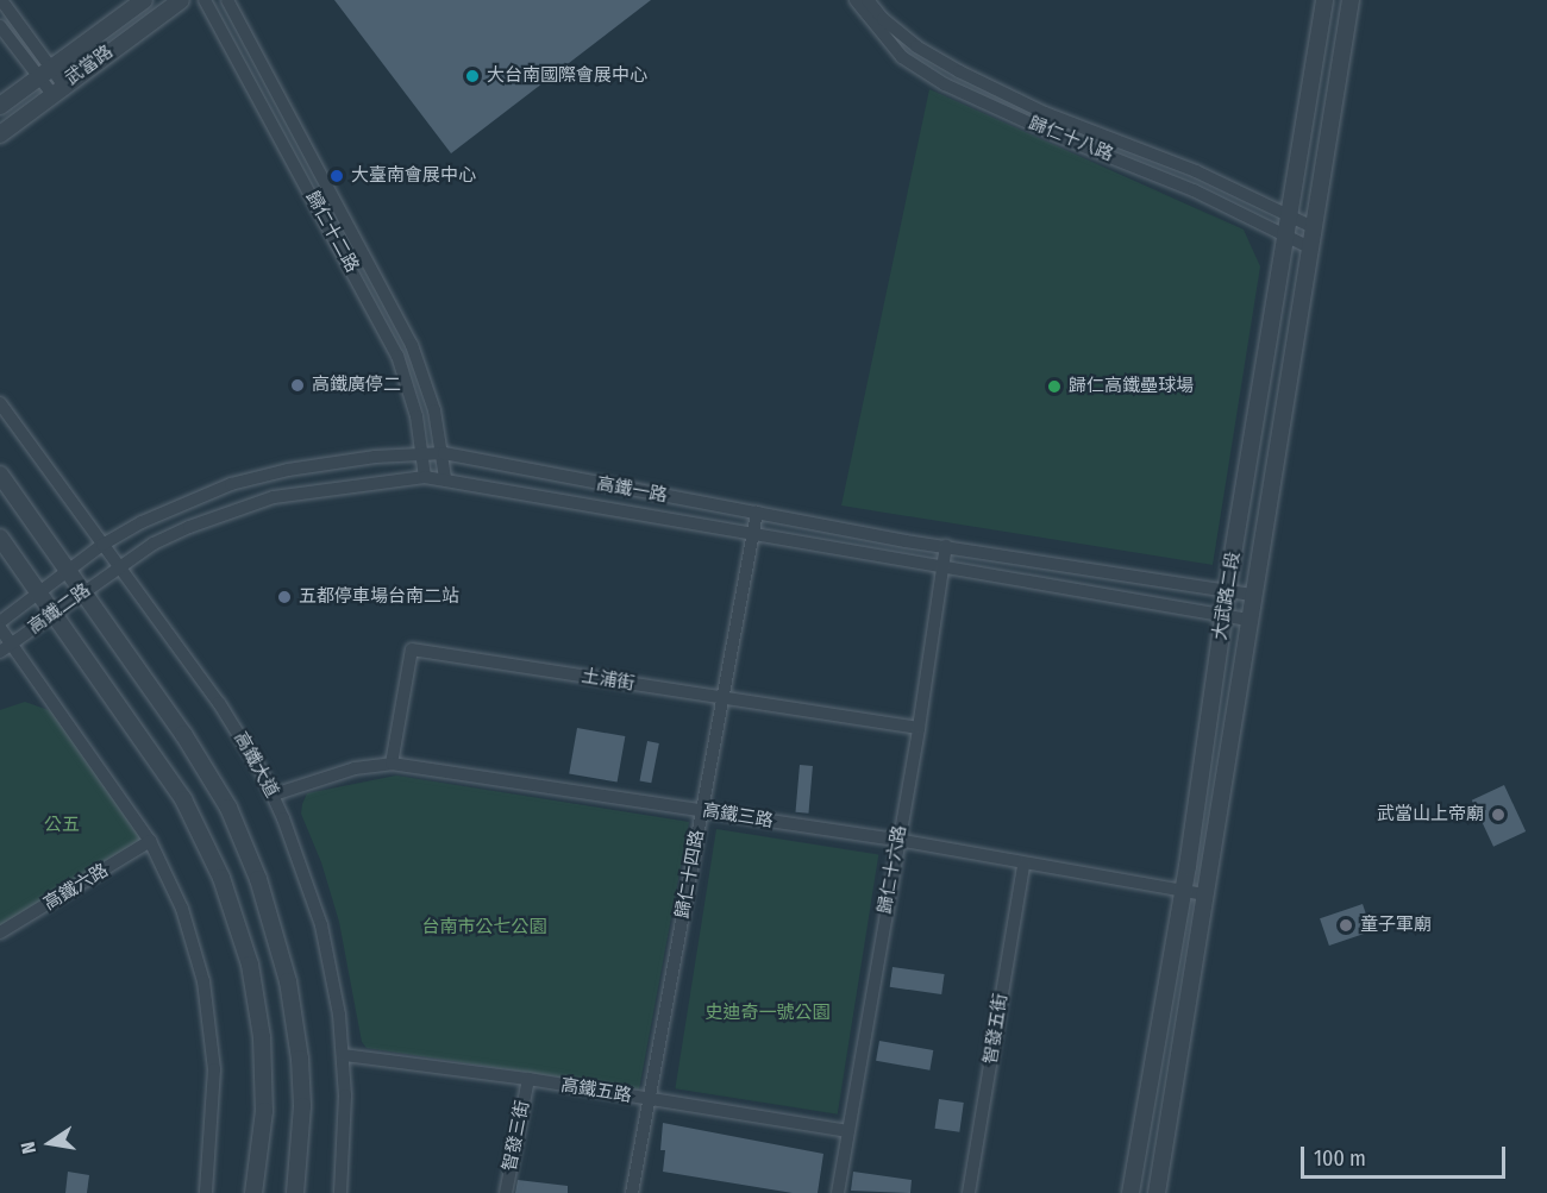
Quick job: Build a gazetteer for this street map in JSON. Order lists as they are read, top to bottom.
{
  "streets": {
    "street": [
      "武當路",
      "歸仁十八路",
      "歸仁十二路",
      "高鐵一路",
      "大武路二段",
      "高鐵二路",
      "土浦街",
      "高鐵大道",
      "高鐵三路",
      "歸仁十六路",
      "歸仁十四路",
      "高鐵六路",
      "智發五街",
      "高鐵五路",
      "智發三街"
    ]
  },
  "crossings": [
    ["歸仁十八路", "大武路二段"],
    ["歸仁十二路", "高鐵一路"],
    ["高鐵一路", "大武路二段"],
    ["高鐵一路", "高鐵二路"],
    ["高鐵一路", "高鐵大道"],
    ["高鐵一路", "歸仁十六路"],
    ["高鐵一路", "歸仁十四路"],
    ["大武路二段", "高鐵三路"],
    ["高鐵二路", "高鐵大道"],
    ["土浦街", "高鐵三路"],
    ["土浦街", "歸仁十六路"],
    ["土浦街", "歸仁十四路"],
    ["高鐵大道", "高鐵三路"],
    ["高鐵大道", "高鐵五路"],
    ["高鐵三路", "歸仁十六路"],
    ["高鐵三路", "歸仁十四路"],
    ["高鐵三路", "智發五街"],
    ["歸仁十六路", "高鐵五路"],
    ["歸仁十四路", "高鐵五路"],
    ["高鐵五路", "智發三街"]
  ],
  "parks": ["公五", "台南市公七公園", "史迪奇一號公園"],
  "places": [
    "大台南國際會展中心",
    "大臺南會展中心",
    "高鐵廣停二",
    "歸仁高鐵壘球場",
    "五都停車場台南二站",
    "武當山上帝廟",
    "童子軍廟"
  ],
  "scale_bar": "100 m",
  "north": "left"
}
